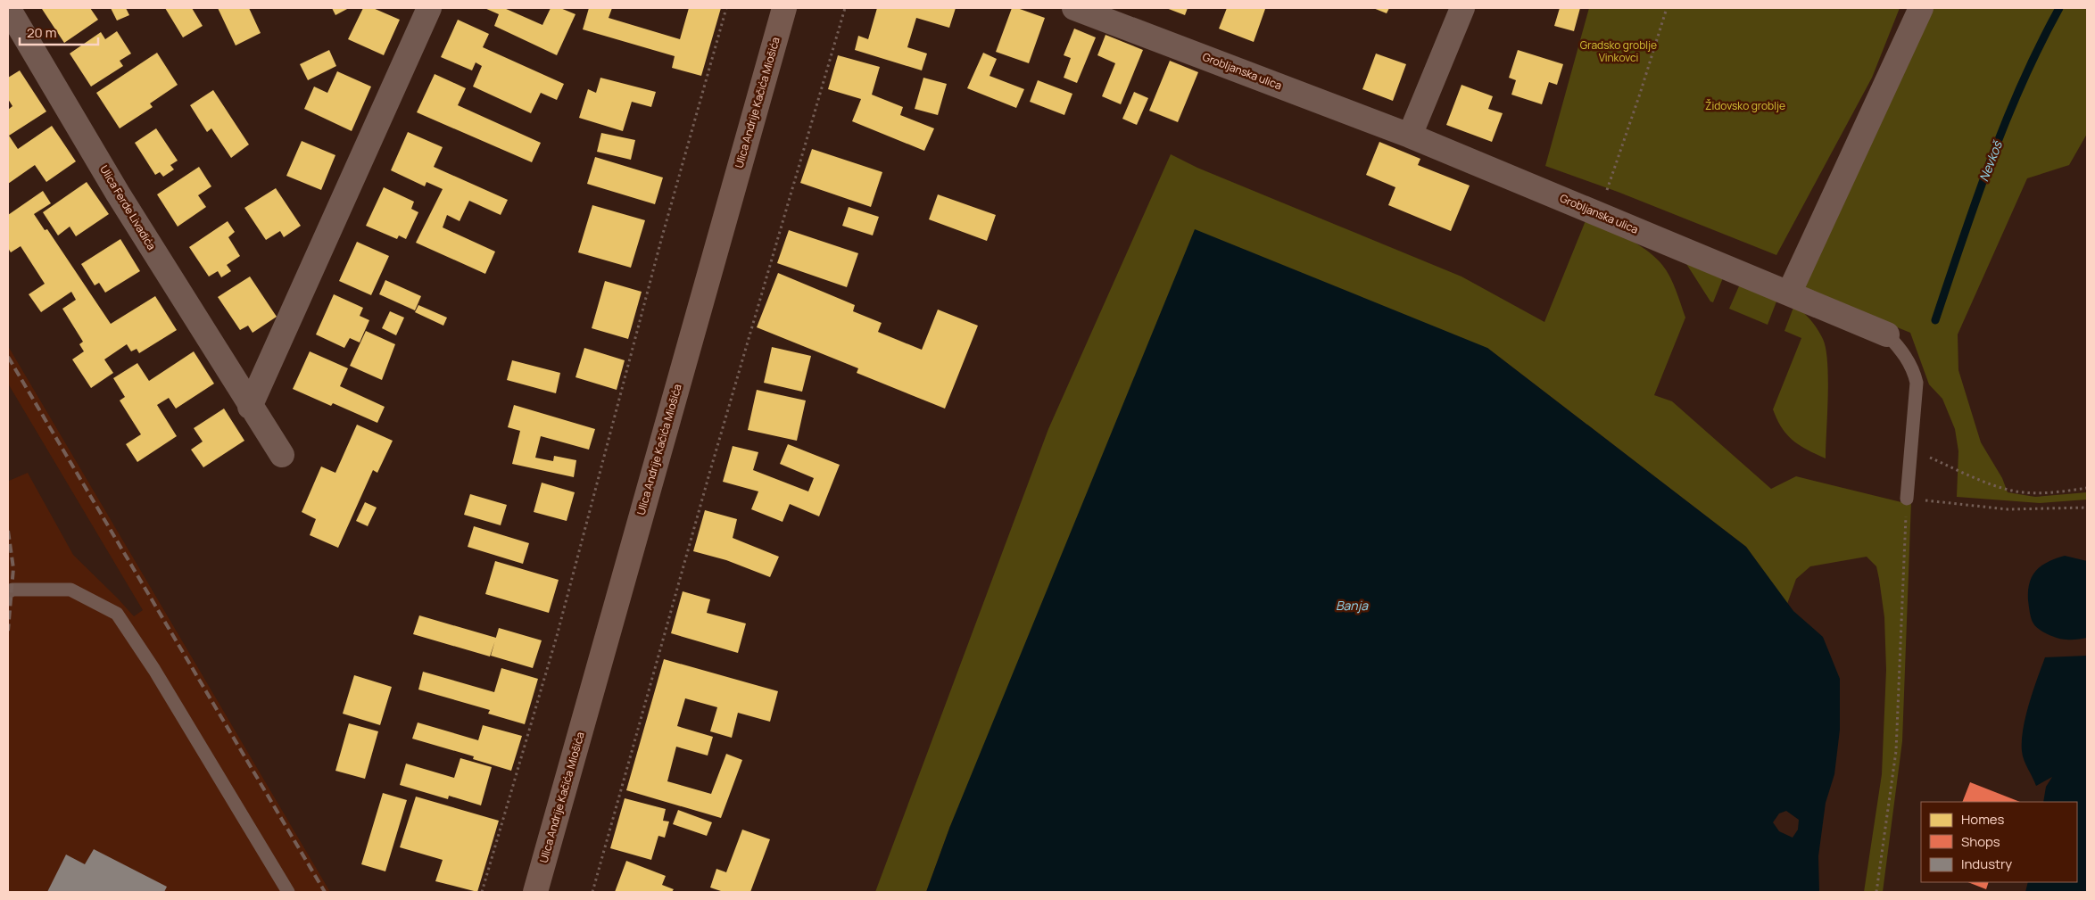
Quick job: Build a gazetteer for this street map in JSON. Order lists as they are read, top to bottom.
{
  "streets": {
    "main road": ["Ulica Andrije Kačića Miošića"],
    "street": ["Grobljanska ulica", "Ulica Ferde Livadića"]
  },
  "water": ["Nevkoš", "Banja"],
  "parks": ["Gradsko groblje Vinkovci", "Židovsko groblje"],
  "legend": ["Homes", "Shops", "Industry"],
  "scale_bar": "20 m"
}
